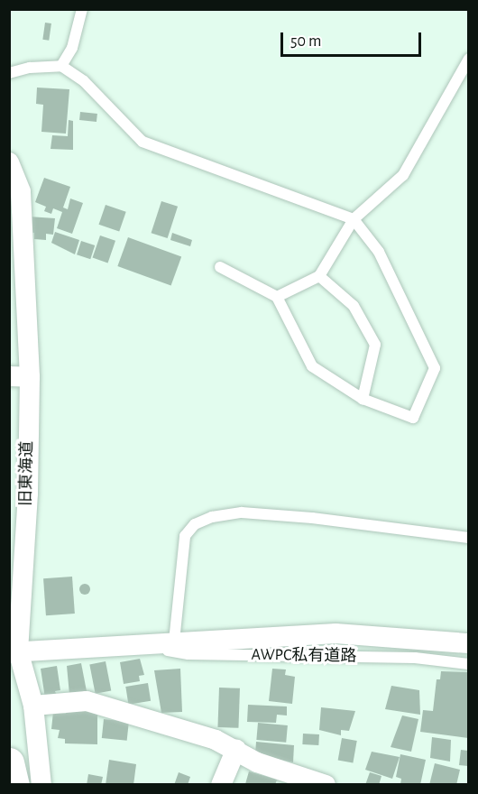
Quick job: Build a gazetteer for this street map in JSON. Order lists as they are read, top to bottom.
{
  "streets": {
    "street": ["旧東海道"],
    "lane": ["AWPC私有道路"]
  },
  "scale_bar": "50 m"
}
